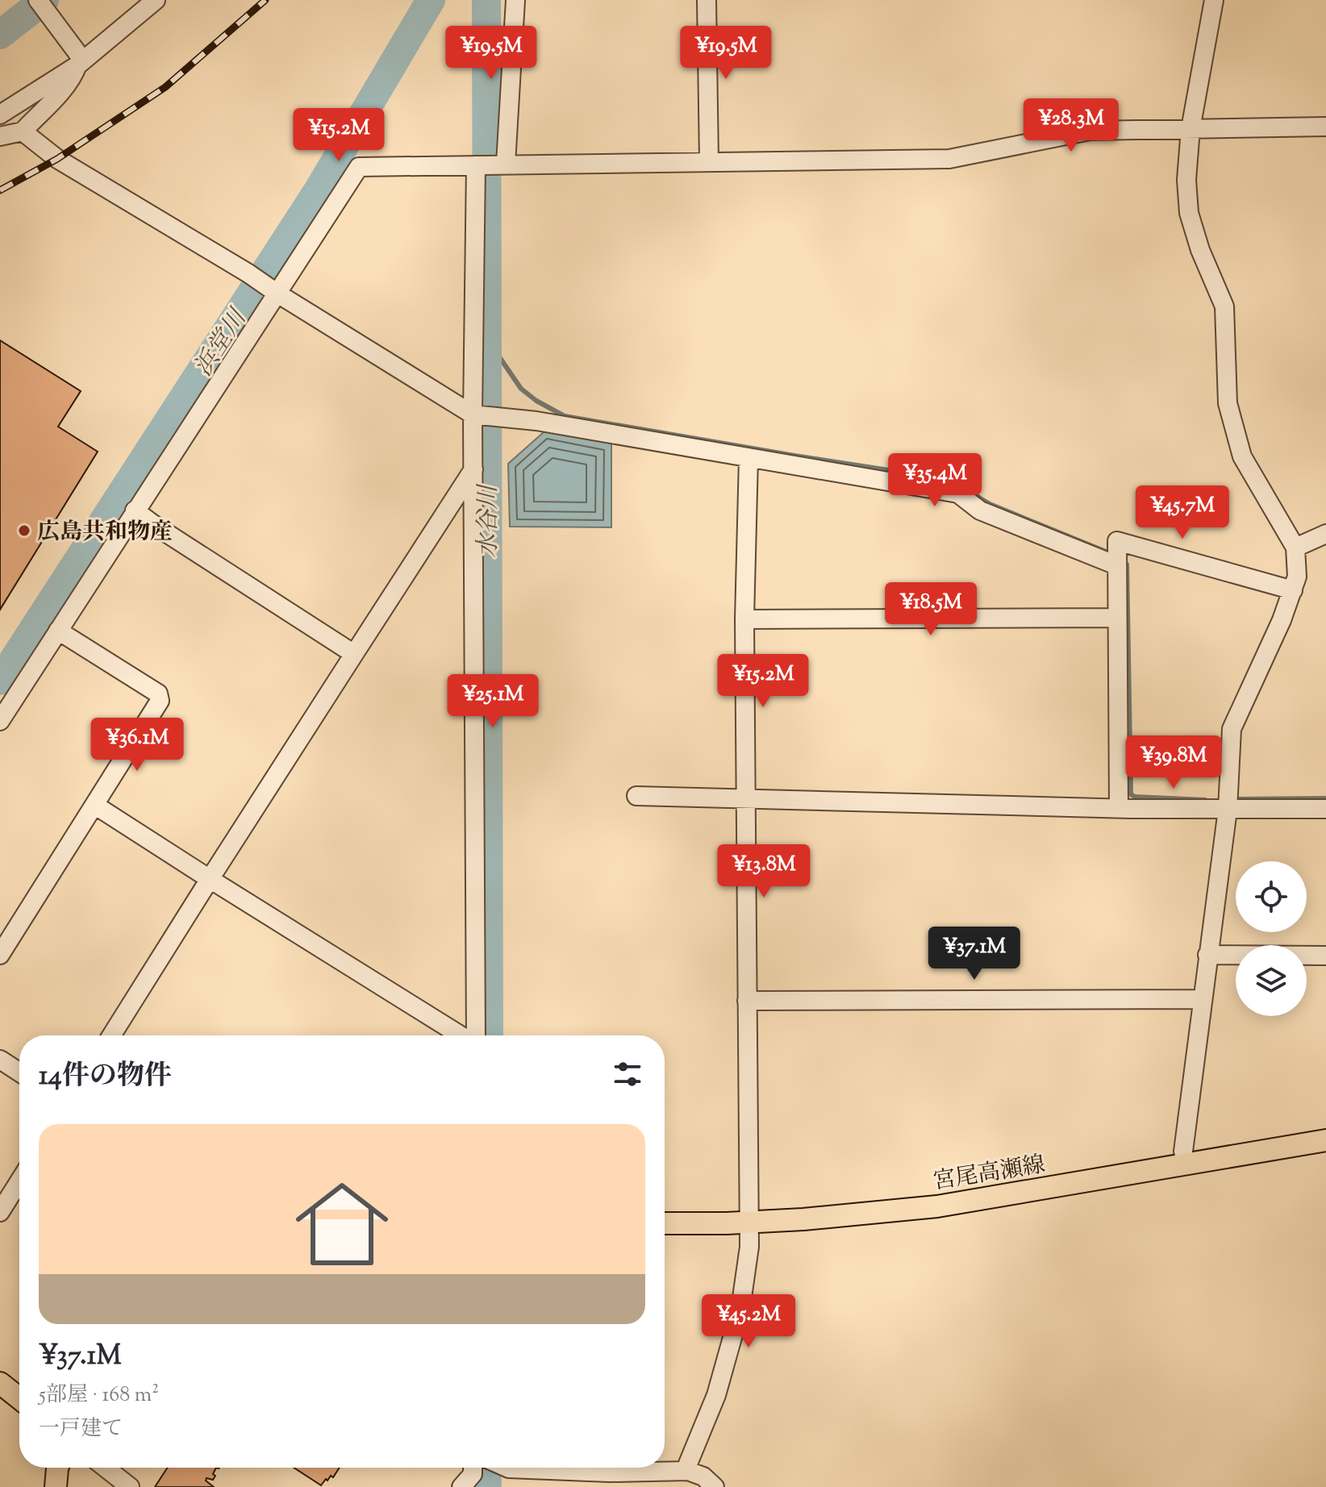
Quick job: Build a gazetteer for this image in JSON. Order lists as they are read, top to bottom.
{
  "streets": {
    "main road": ["宮尾高瀬線"]
  },
  "water": ["浜堂川", "水谷川"],
  "places": ["広島共和物産"],
  "page": {
    "price": [
      "¥19.5M",
      "¥19.5M",
      "¥28.3M",
      "¥15.2M",
      "¥35.4M",
      "¥45.7M",
      "¥18.5M",
      "¥15.2M",
      "¥25.1M",
      "¥36.1M",
      "¥39.8M",
      "¥13.8M",
      "¥37.1M",
      "¥45.2M"
    ],
    "heading": "14件の物件",
    "list": [
      {
        "name": "¥37.1M",
        "note": "5部屋 · 168 m² · 一戸建て"
      }
    ]
  }
}
